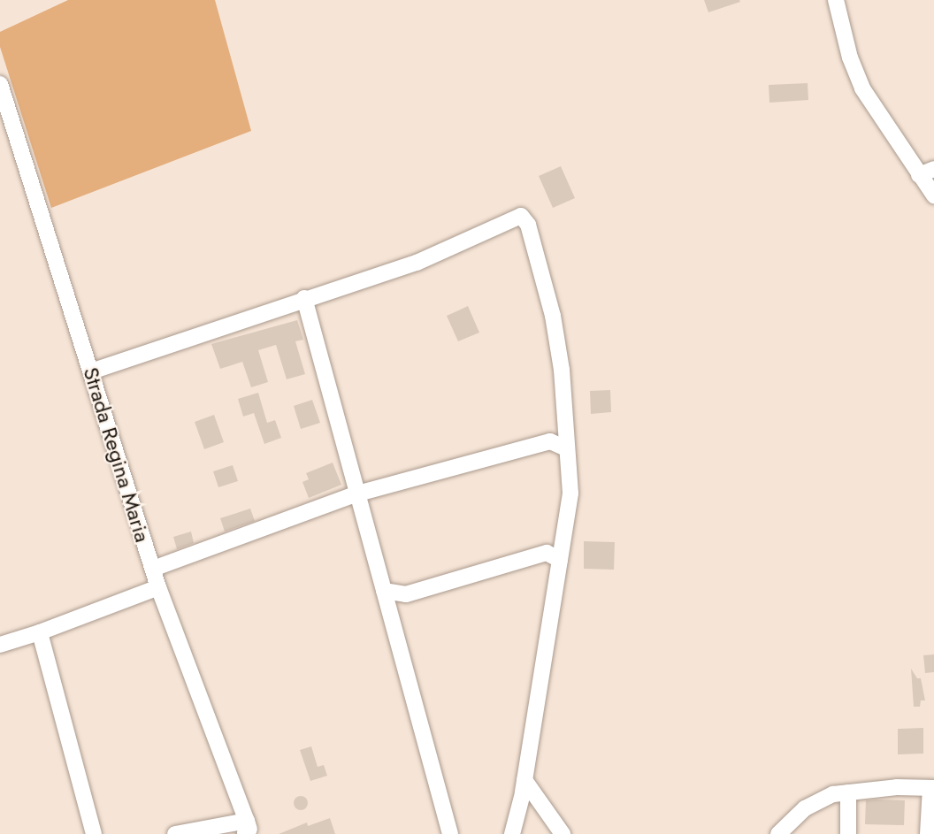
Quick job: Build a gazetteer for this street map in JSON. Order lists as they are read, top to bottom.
{
  "streets": {
    "street": ["Strada Regina Maria"]
  }
}
